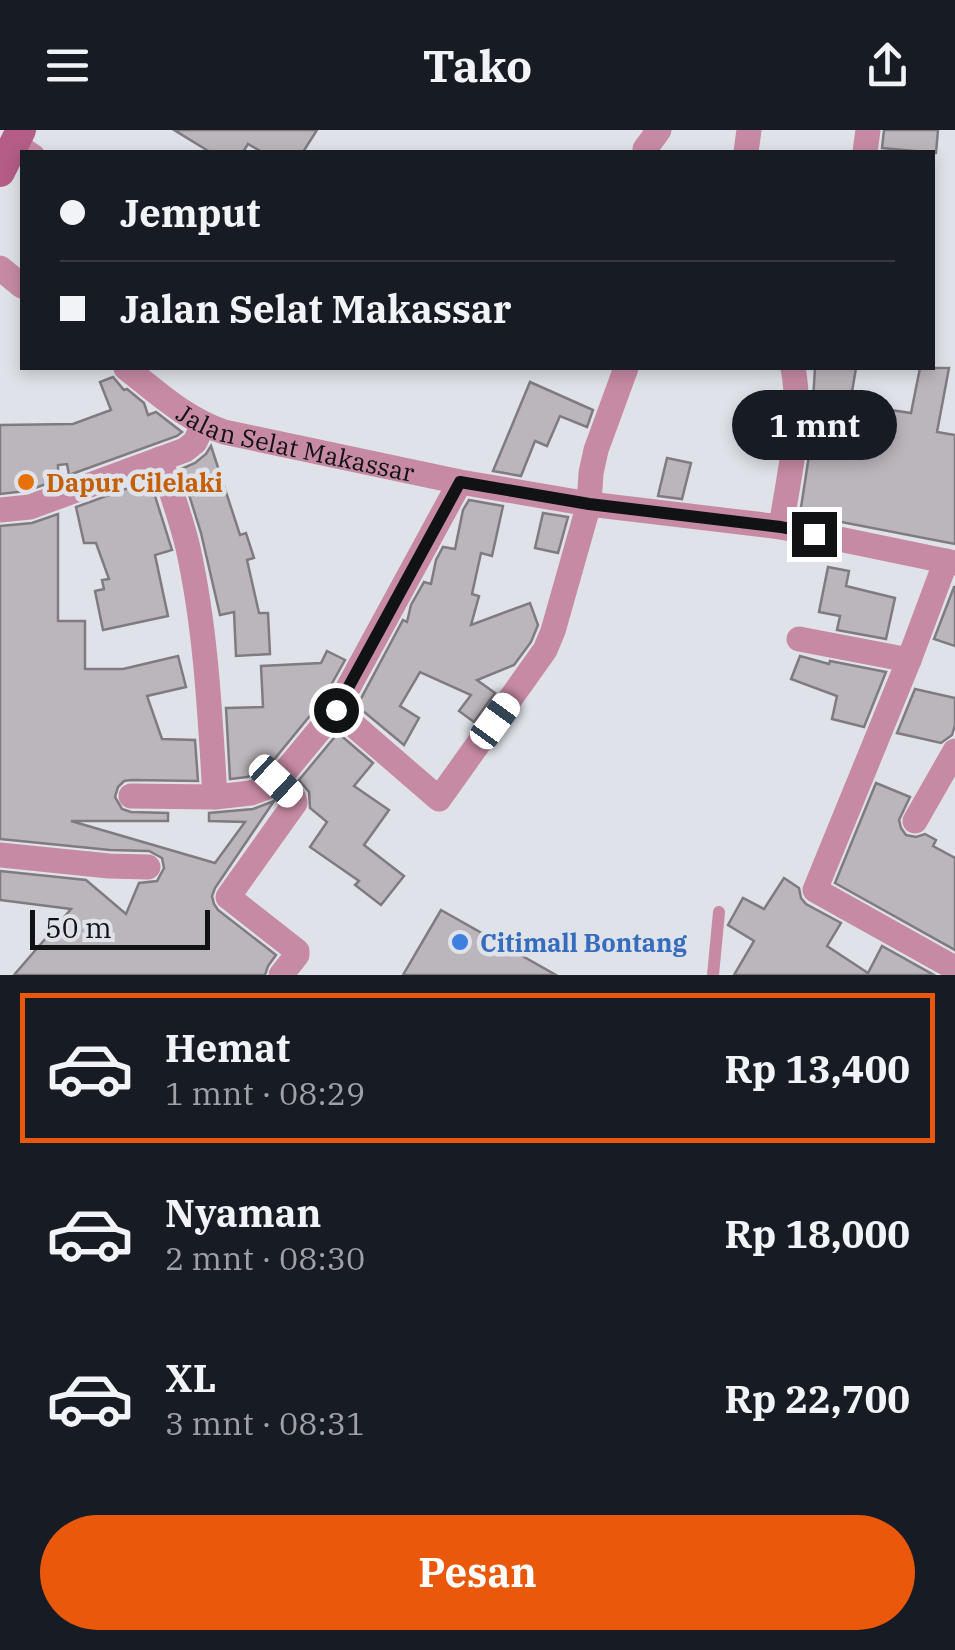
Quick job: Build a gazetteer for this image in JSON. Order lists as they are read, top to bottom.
{
  "streets": {
    "street": ["Jalan Selat Makassar"]
  },
  "places": ["Dapur Cilelaki", "Citimall Bontang"],
  "scale_bar": "50 m",
  "page": {
    "header": "Tako",
    "banner": ["Jemput", "Jalan Selat Makassar"],
    "bubble": "1 mnt",
    "scale": "50 m",
    "list": [
      {
        "name": "Hemat",
        "note": "1 mnt · 08:29",
        "value": "Rp 13,400"
      },
      {
        "name": "Nyaman",
        "note": "2 mnt · 08:30",
        "value": "Rp 18,000"
      },
      {
        "name": "XL",
        "note": "3 mnt · 08:31",
        "value": "Rp 22,700"
      }
    ],
    "buttons": "Pesan"
  }
}
